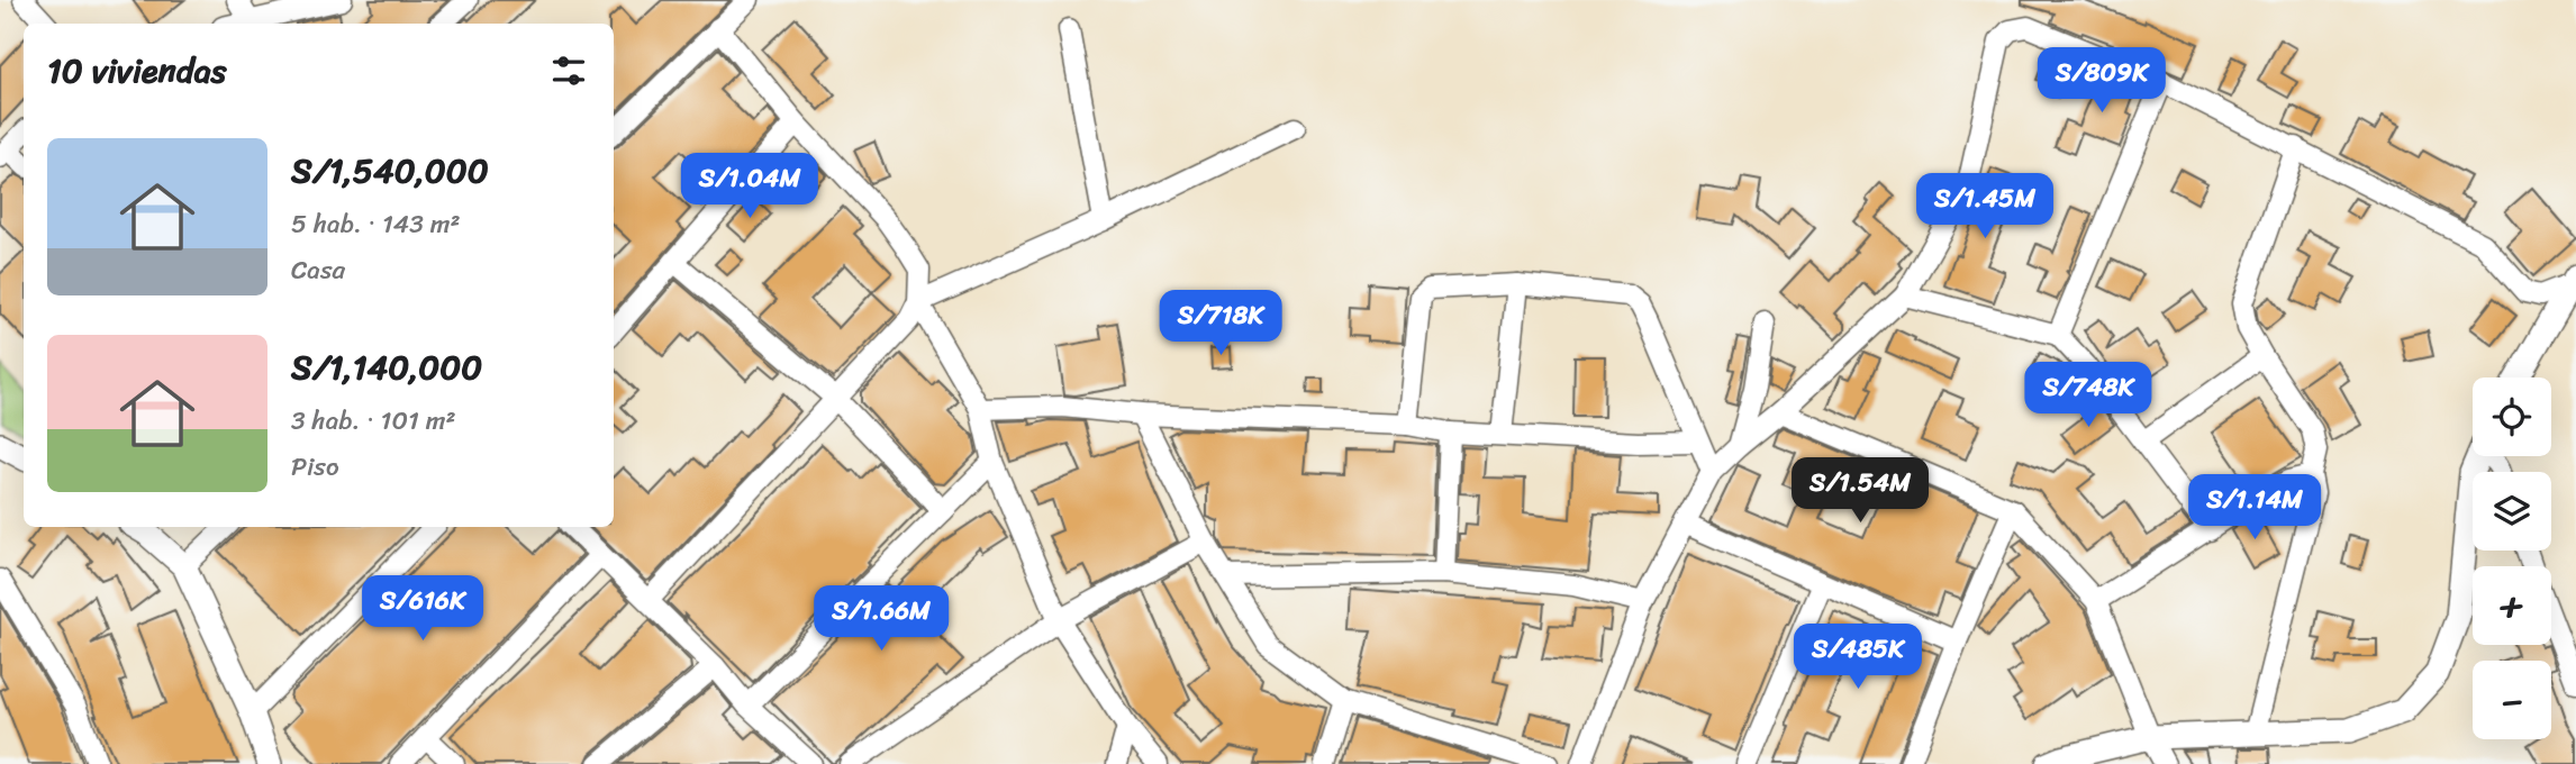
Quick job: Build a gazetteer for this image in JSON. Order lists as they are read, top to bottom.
{
  "page": {
    "heading": "10 viviendas",
    "price": [
      "S/809K",
      "S/1.04M",
      "S/1.45M",
      "S/718K",
      "S/748K",
      "S/1.54M",
      "S/1.14M",
      "S/616K",
      "S/1.66M",
      "S/485K"
    ],
    "list": [
      {
        "name": "S/1,540,000",
        "note": "5 hab. · 143 m² · Casa"
      },
      {
        "name": "S/1,140,000",
        "note": "3 hab. · 101 m² · Piso"
      }
    ],
    "map_buttons": ["+", "−"]
  }
}
